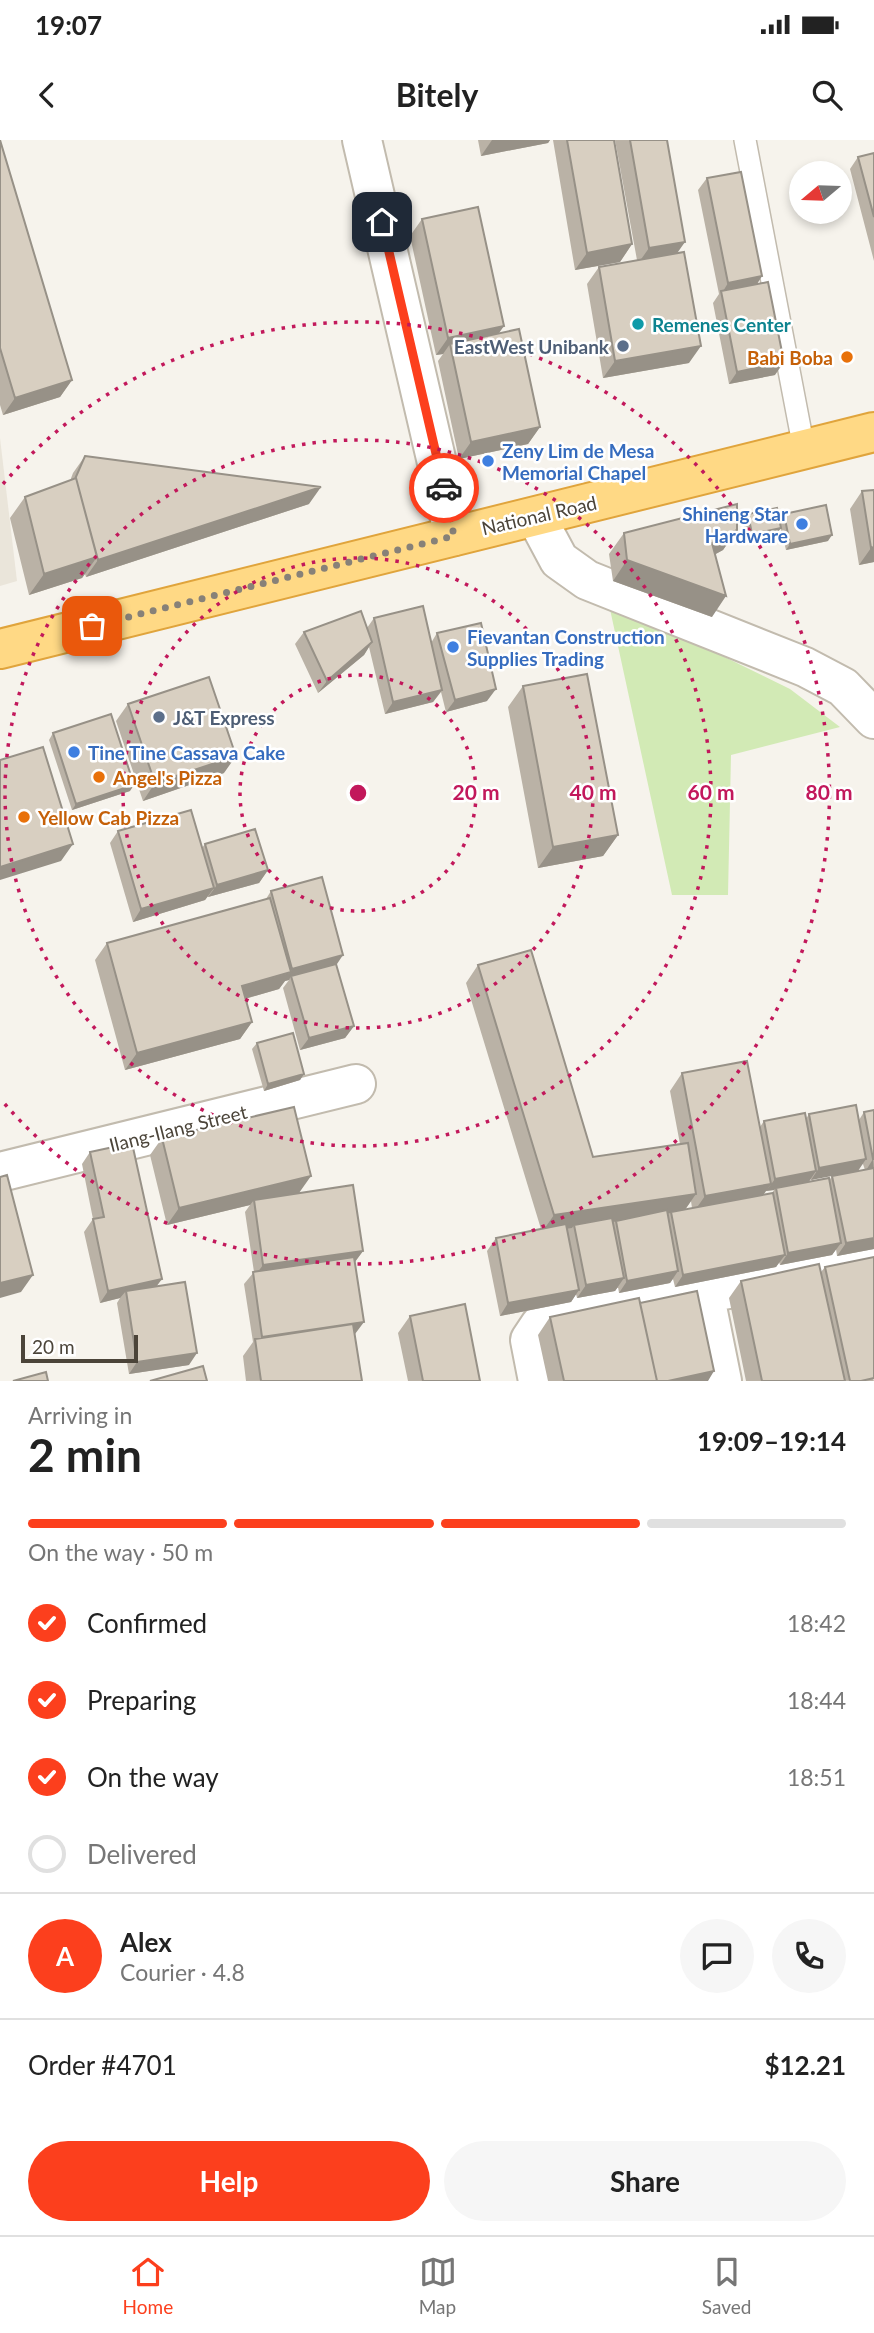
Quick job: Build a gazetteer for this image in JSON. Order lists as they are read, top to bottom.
{
  "streets": {
    "highway": ["National Road"],
    "street": ["Ilang-Ilang Street"]
  },
  "places": [
    "Remenes Center",
    "EastWest Unibank",
    "Babi Boba",
    "Zeny Lim de Mesa Memorial Chapel",
    "Shineng Star Hardware",
    "Fievantan Construction Supplies Trading",
    "J&T Express",
    "Tine Tine Cassava Cake",
    "Angel's Pizza",
    "Yellow Cab Pizza"
  ],
  "scale_bar": "20 m",
  "north": "left",
  "page": {
    "status": "19:07",
    "header": "Bitely",
    "scale": "20 m",
    "heading": ["2 min", "Arriving in", "19:09–19:14"],
    "panel": [
      "Alex",
      "Courier · 4.8",
      "Order #4701",
      "$12.21"
    ],
    "bar": "On the way · 50 m",
    "list": [
      ["Confirmed", "18:42"],
      ["Preparing", "18:44"],
      ["On the way", "18:51"],
      "Delivered"
    ],
    "round": "A",
    "buttons": ["Help", "Share"],
    "tabs": ["Home", "Map", "Saved"]
  },
  "rings": [
    "20 m",
    "40 m",
    "60 m",
    "80 m"
  ]
}
